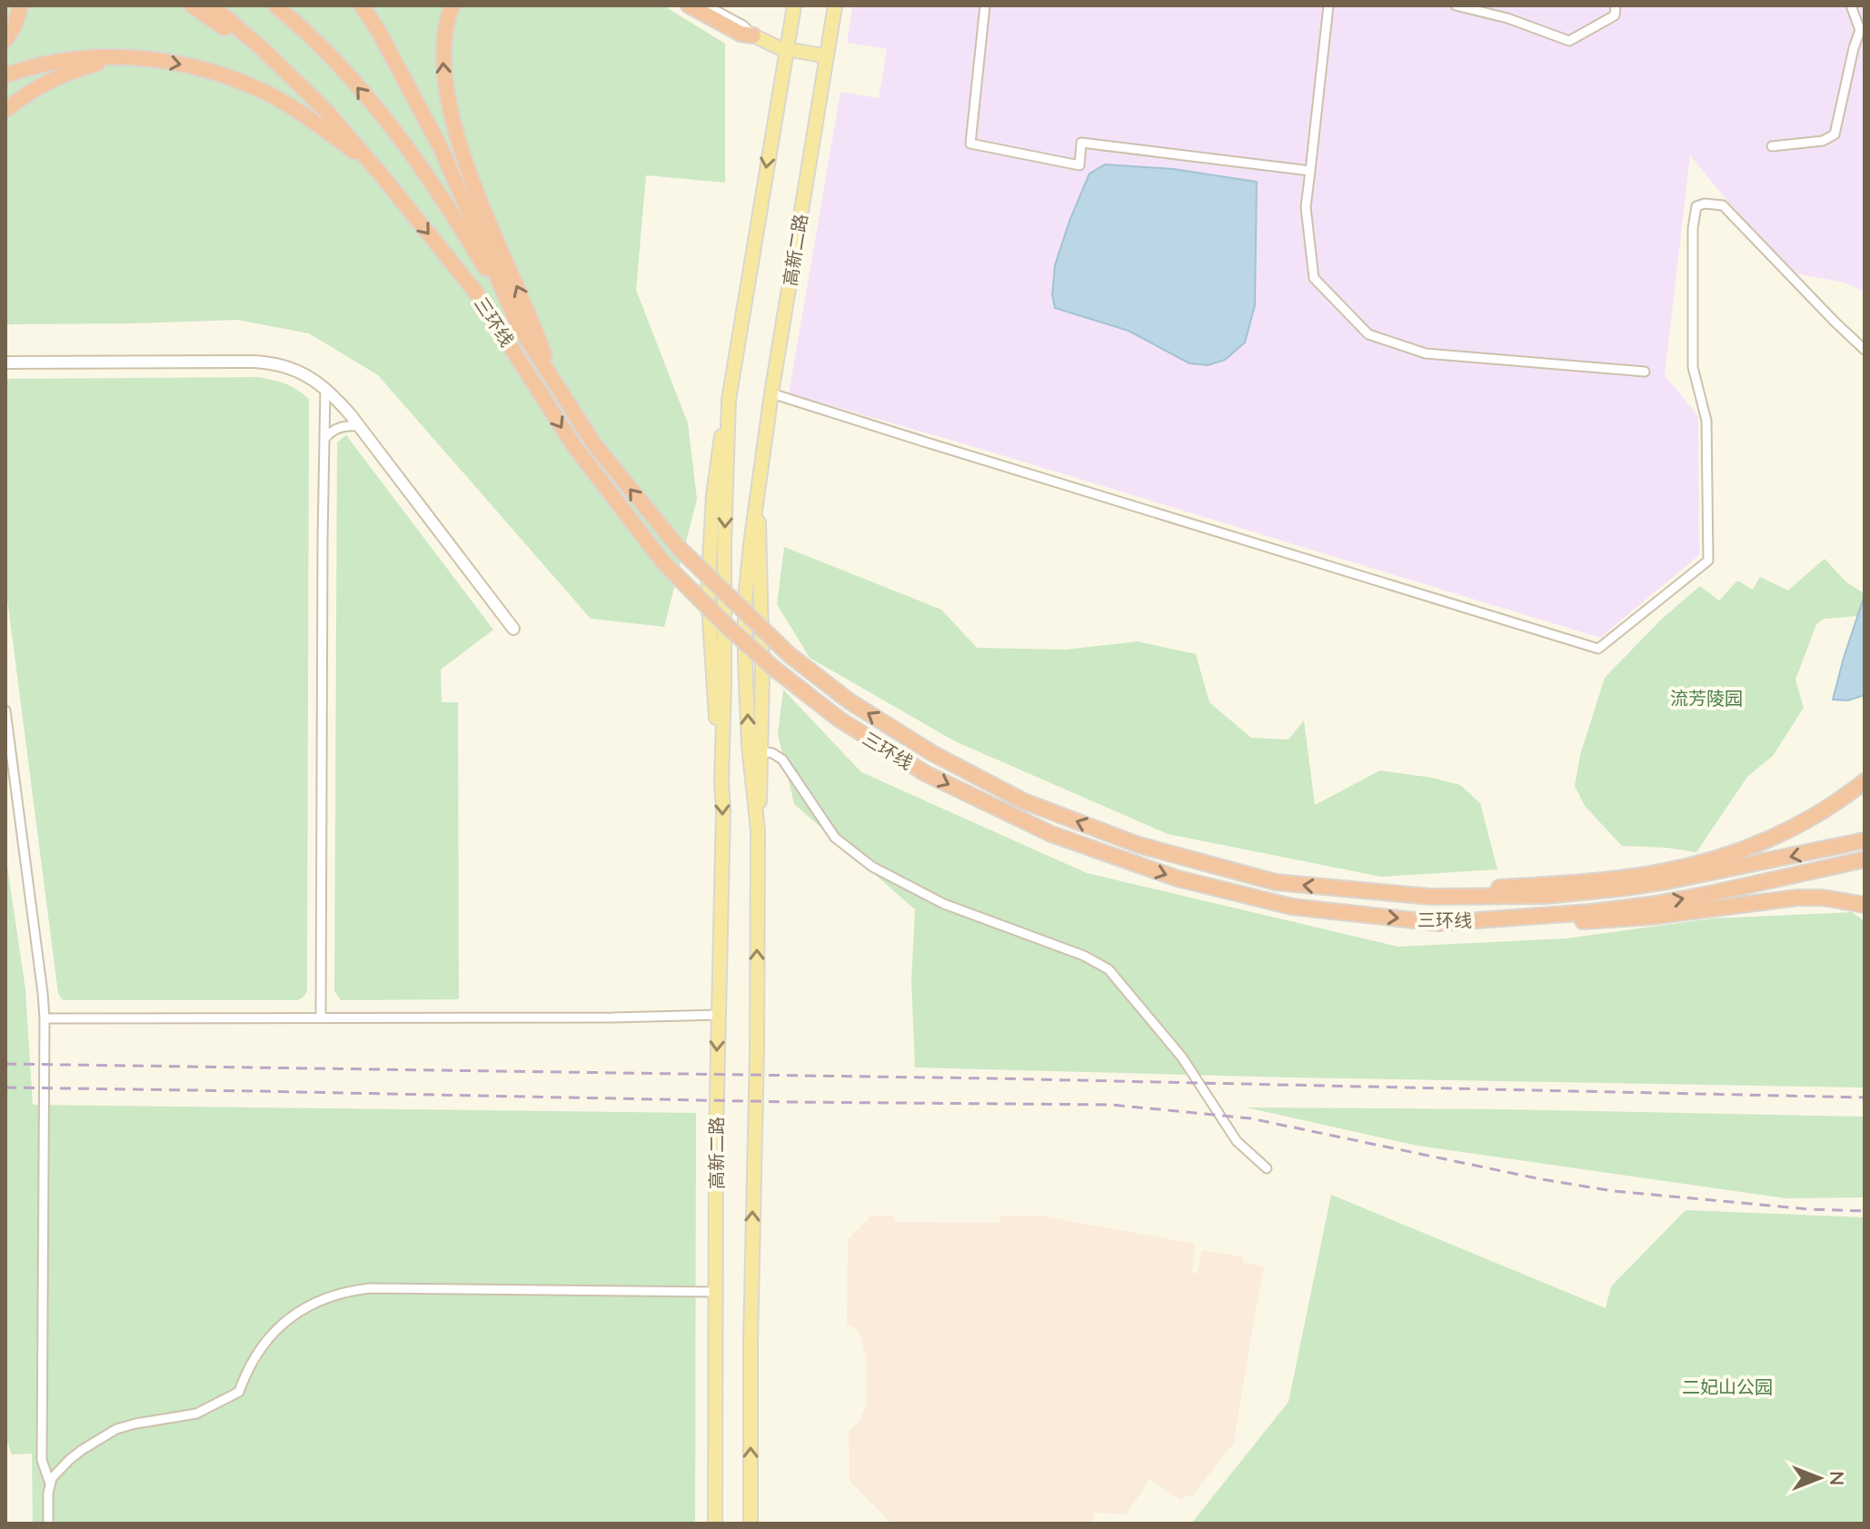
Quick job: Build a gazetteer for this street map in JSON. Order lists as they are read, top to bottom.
{
  "streets": {
    "highway": ["三环线"],
    "main road": ["高新二路"]
  },
  "parks": ["流芳陵园", "二妃山公园"],
  "north": "right"
}
